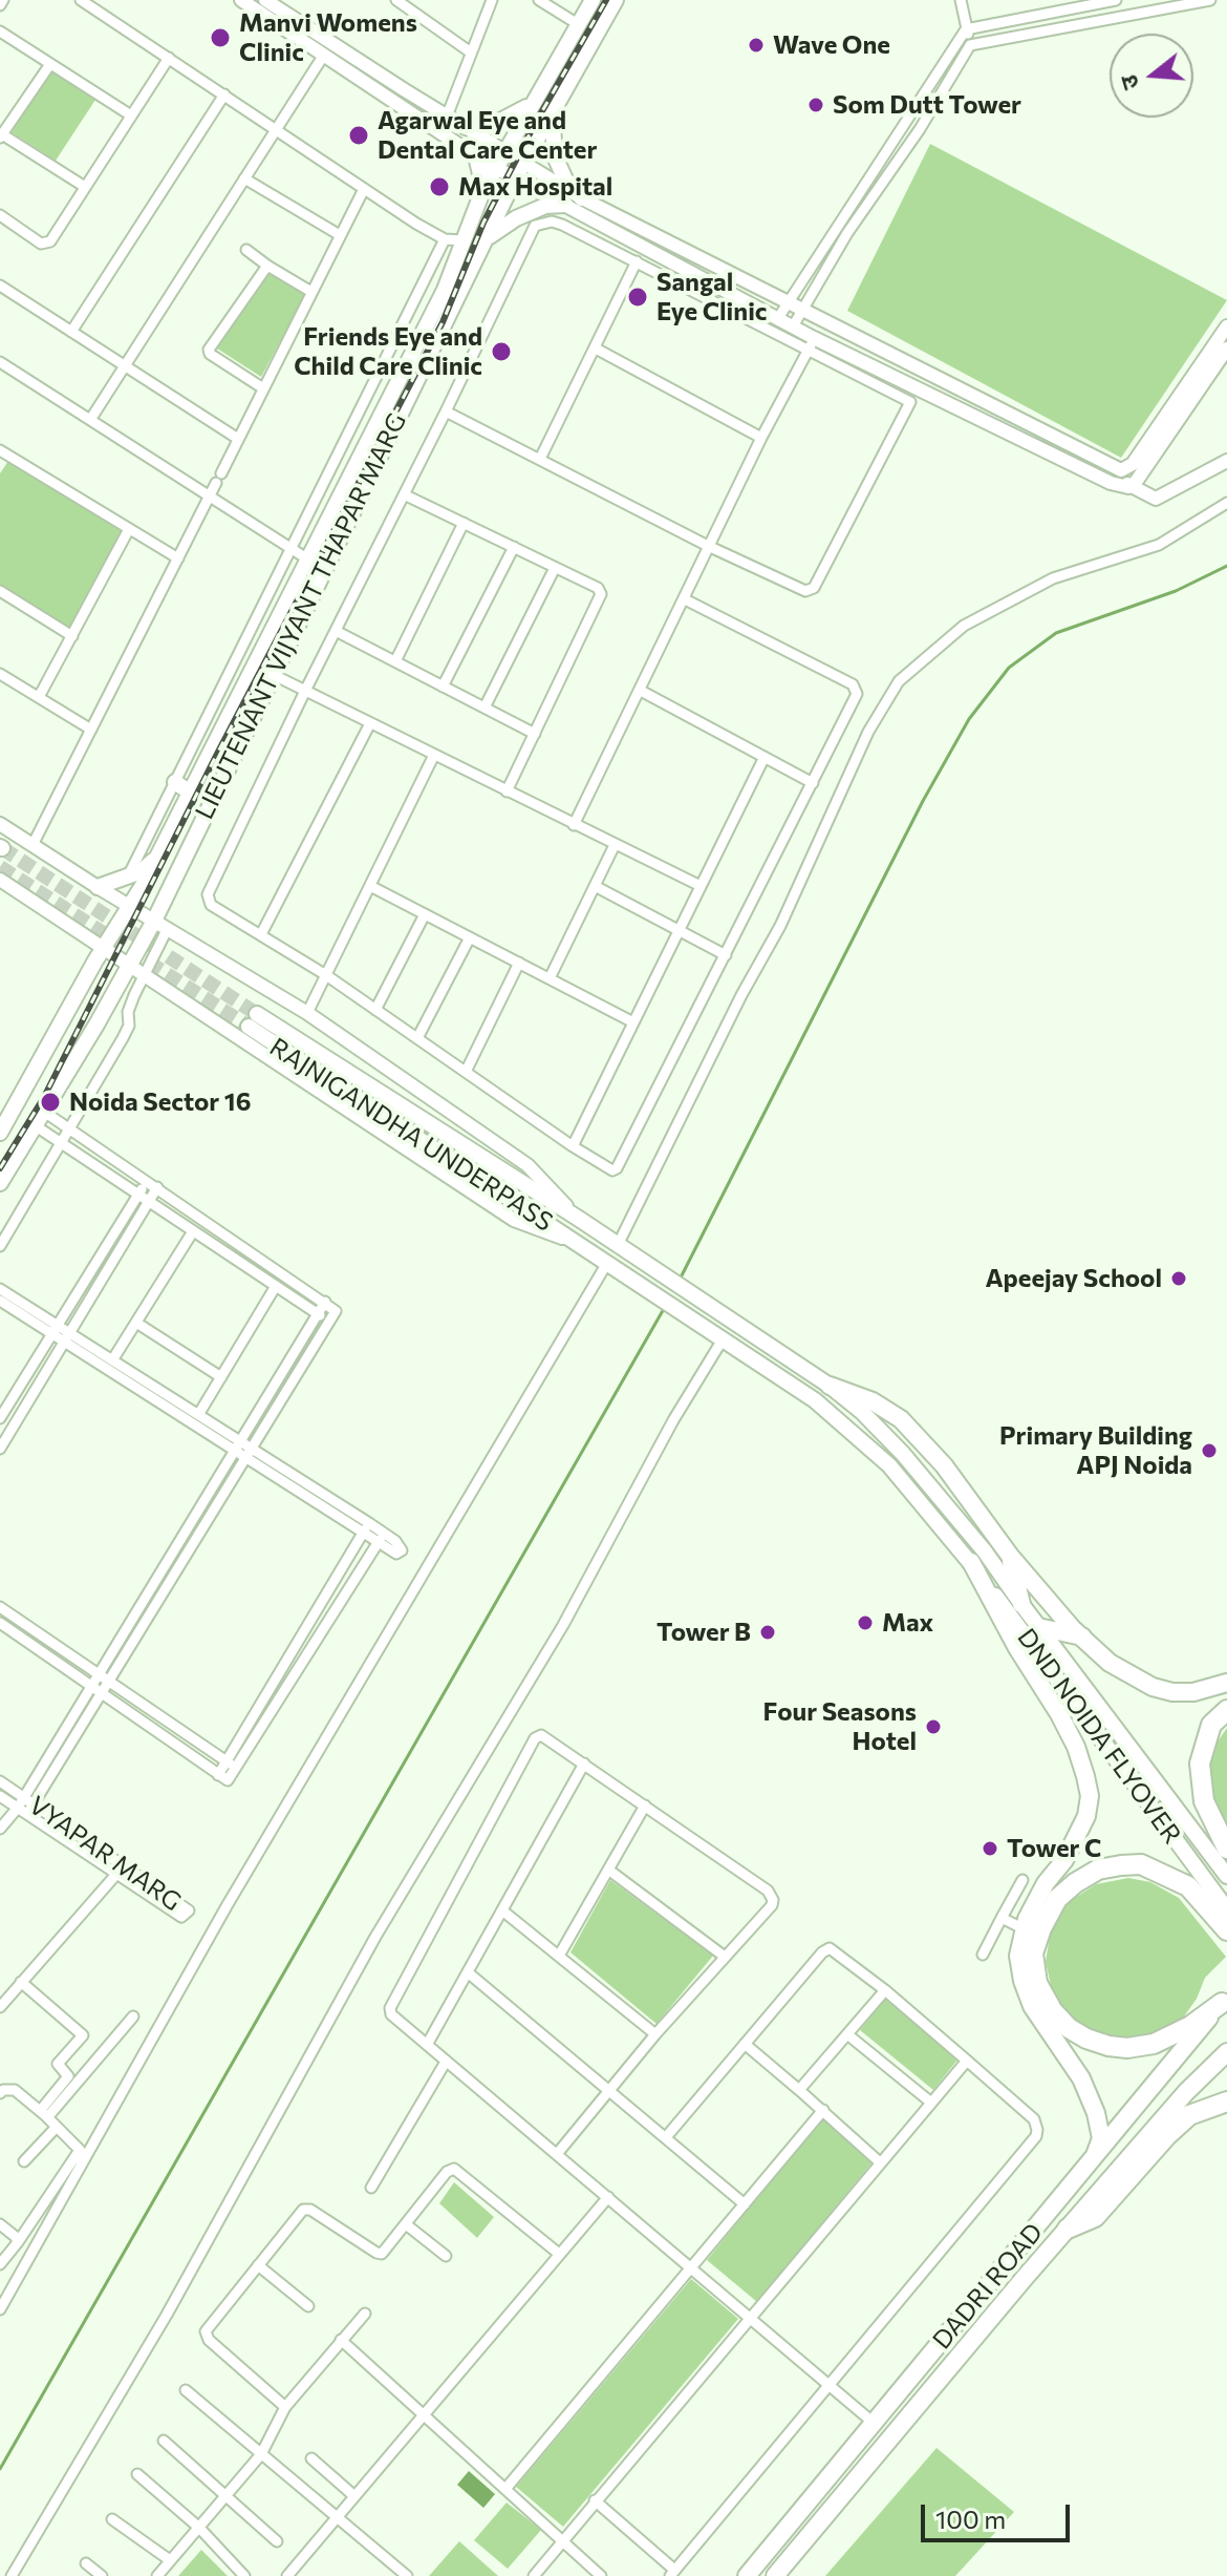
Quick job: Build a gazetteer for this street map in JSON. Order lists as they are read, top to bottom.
{
  "streets": {
    "highway": ["DADRI ROAD"],
    "main road": ["LIEUTENANT VIJYANT THAPAR MARG", "RAJNIGANDHA UNDERPASS", "DND NOIDA FLYOVER"],
    "street": ["VYAPAR MARG"]
  },
  "crossings": [
    ["RAJNIGANDHA UNDERPASS", "DND NOIDA FLYOVER"]
  ],
  "places": [
    "Manvi Womens Clinic",
    "Wave One",
    "Som Dutt Tower",
    "Agarwal Eye and Dental Care Center",
    "Max Hospital",
    "Sangal Eye Clinic",
    "Friends Eye and Child Care Clinic",
    "Noida Sector 16",
    "Apeejay School",
    "Primary Building APJ Noida",
    "Max",
    "Tower B",
    "Four Seasons Hotel",
    "Tower C"
  ],
  "scale_bar": "100 m",
  "north": "left"
}
